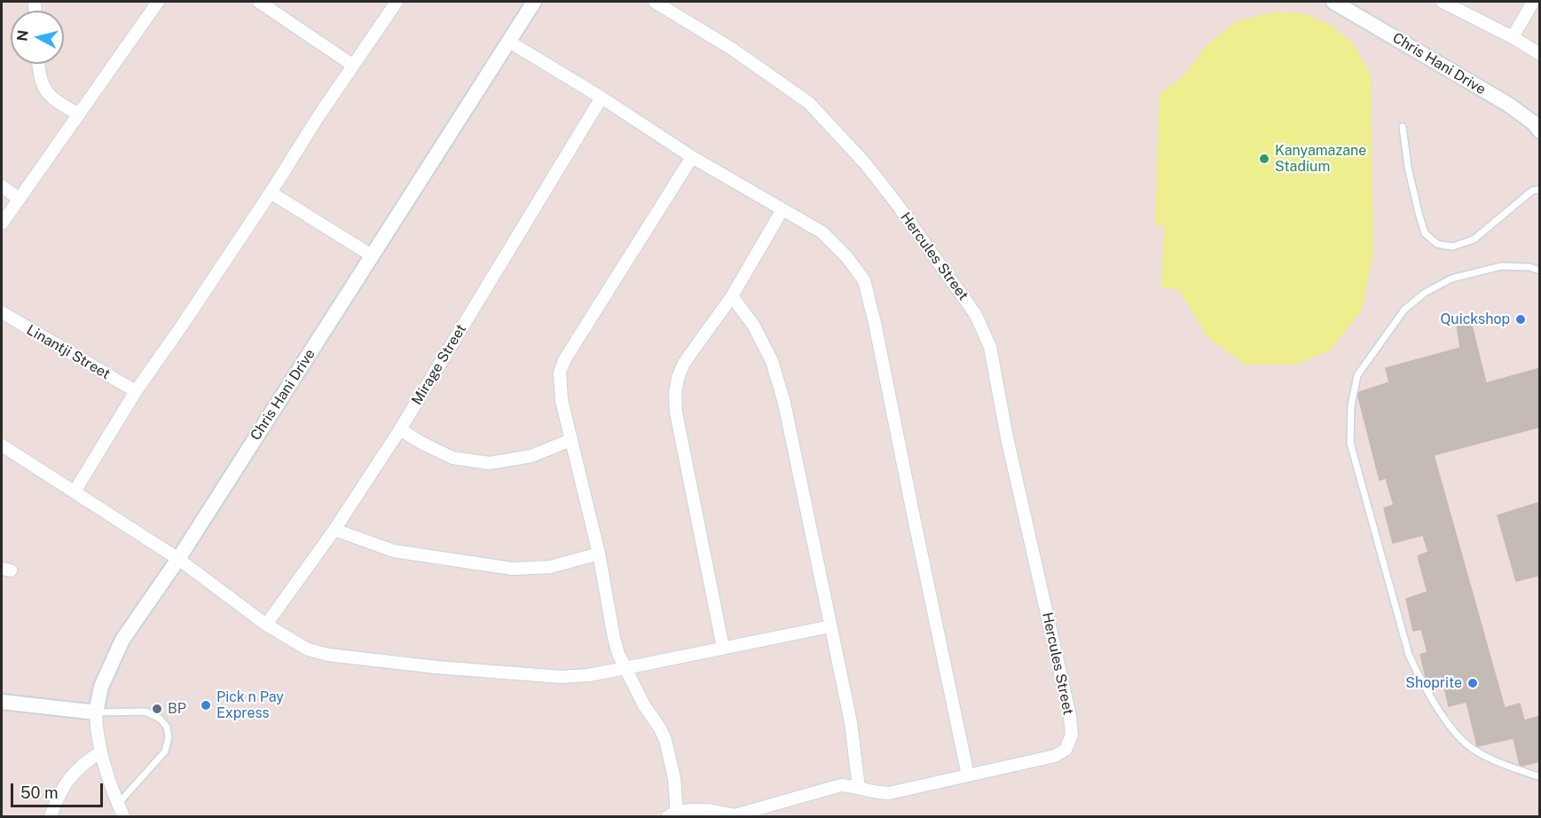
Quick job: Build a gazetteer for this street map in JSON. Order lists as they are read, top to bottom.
{
  "streets": {
    "street": [
      "Chris Hani Drive",
      "Hercules Street",
      "Linantji Street",
      "Mirage Street"
    ]
  },
  "places": [
    "Kanyamazane Stadium",
    "Quickshop",
    "Shoprite",
    "Pick n Pay Express",
    "BP"
  ],
  "scale_bar": "50 m",
  "north": "left"
}
